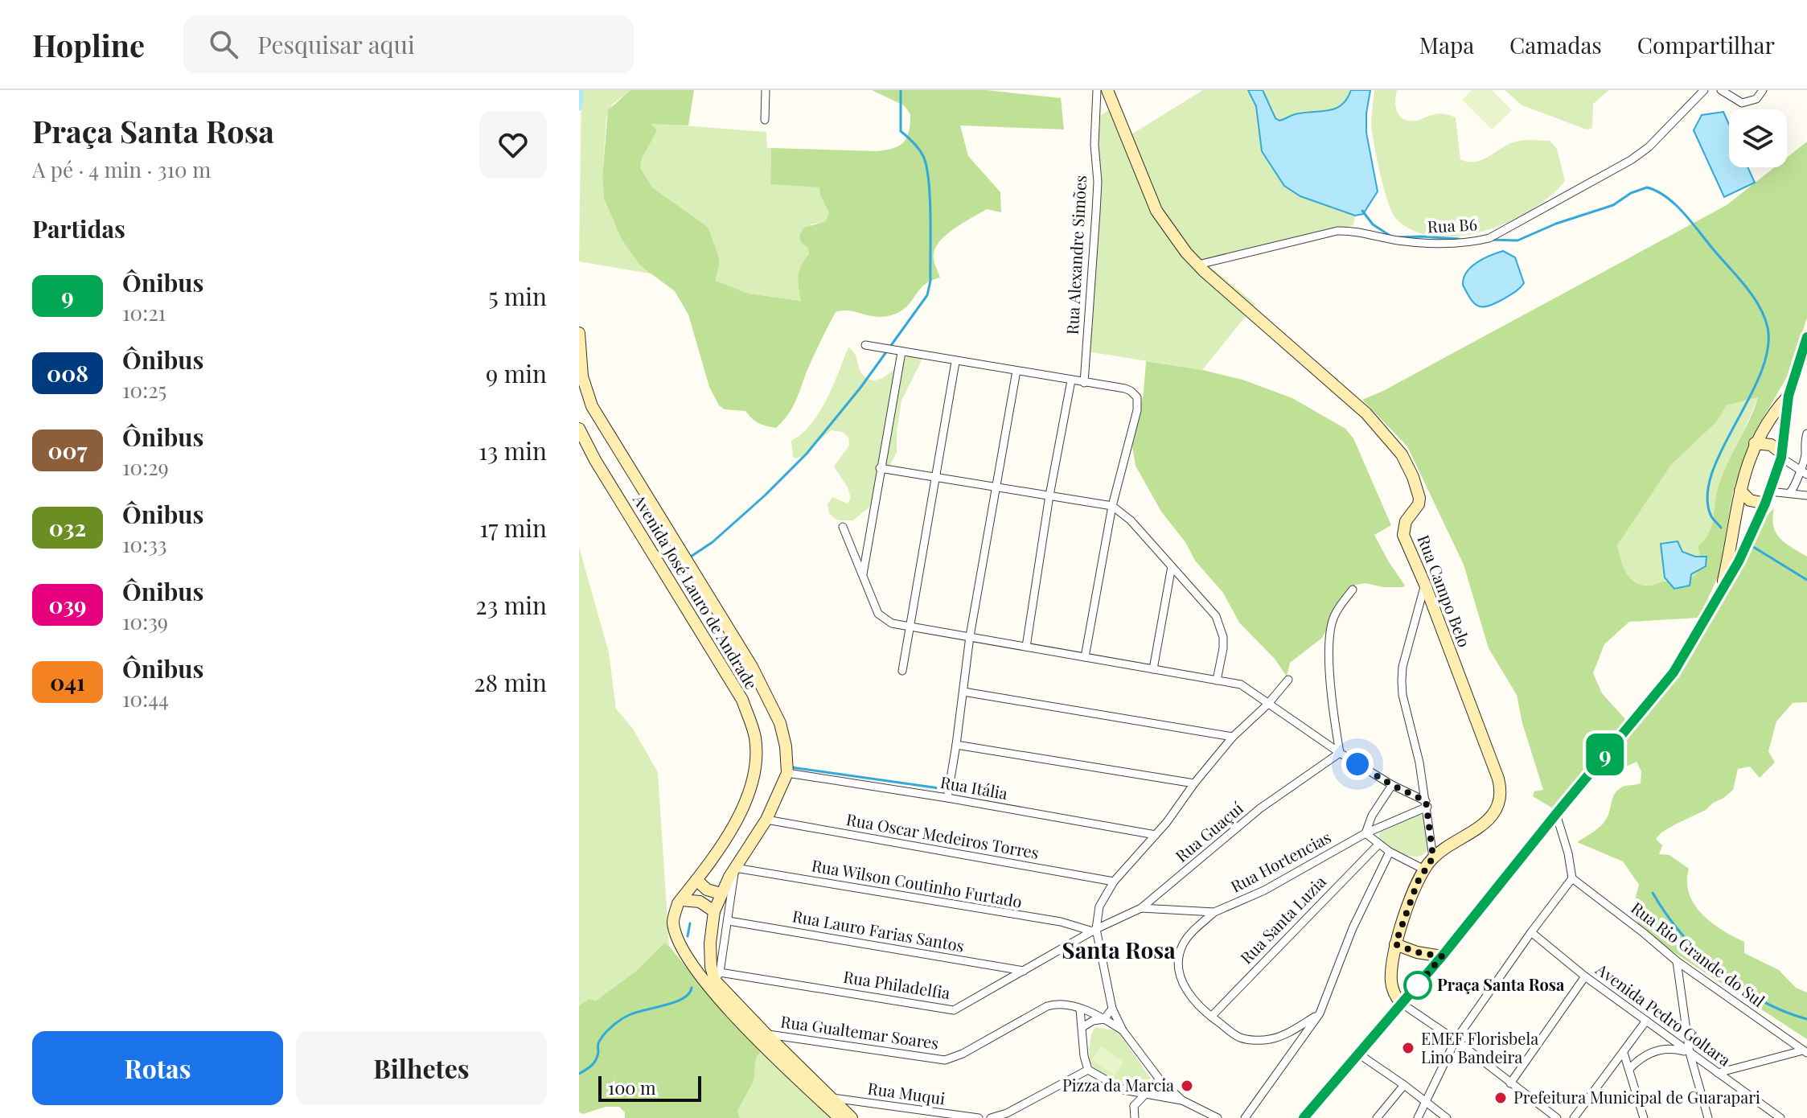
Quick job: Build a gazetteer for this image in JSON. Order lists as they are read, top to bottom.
{
  "streets": {
    "street": [
      "Rua B6",
      "Rua Alexandre Simões",
      "Rua Campo Belo",
      "Avenida José Lauro de Andrade",
      "Rua Itália",
      "Rua Guaçuí",
      "Rua Oscar Medeiros Torres",
      "Rua Hortencias",
      "Rua Wilson Coutinho Furtado",
      "Rua Santa Luzia",
      "Rua Lauro Farias Santos",
      "Rua Rio Grande do Sul",
      "Rua Philadelfia",
      "Avenida Pedro Goltara",
      "Rua Gualtemar Soares",
      "Rua Muqui"
    ]
  },
  "crossings": [
    ["Rua B6", "Rua Campo Belo"],
    ["Avenida José Lauro de Andrade", "Rua Itália"],
    ["Rua Guaçuí", "Rua Hortencias"],
    ["Rua Guaçuí", "Rua Wilson Coutinho Furtado"],
    ["Rua Guaçuí", "Rua Philadelfia"],
    ["Rua Wilson Coutinho Furtado", "Rua Philadelfia"],
    ["Rua Lauro Farias Santos", "Rua Philadelfia"]
  ],
  "districts": ["Santa Rosa"],
  "places": [
    "Praça Santa Rosa",
    "EMEF Florisbela Lino Bandeira",
    "Pizza da Marcia",
    "Prefeitura Municipal de Guarapari"
  ],
  "lines": ["bus line 9"],
  "scale_bar": "100 m",
  "page": {
    "header": "Hopline",
    "search": "Pesquisar aqui",
    "nav": ["Mapa", "Camadas", "Compartilhar"],
    "heading": [
      ["Praça Santa Rosa", "A pé · 4 min · 310 m"],
      "Partidas"
    ],
    "on_map": "9",
    "list": [
      {
        "mark": "9",
        "name": "Ônibus",
        "note": "10:21",
        "value": "5 min"
      },
      {
        "mark": "008",
        "name": "Ônibus",
        "note": "10:25",
        "value": "9 min"
      },
      {
        "mark": "007",
        "name": "Ônibus",
        "note": "10:29",
        "value": "13 min"
      },
      {
        "mark": "032",
        "name": "Ônibus",
        "note": "10:33",
        "value": "17 min"
      },
      {
        "mark": "039",
        "name": "Ônibus",
        "note": "10:39",
        "value": "23 min"
      },
      {
        "mark": "041",
        "name": "Ônibus",
        "note": "10:44",
        "value": "28 min"
      }
    ],
    "buttons": ["Rotas", "Bilhetes"],
    "scale": "100 m"
  }
}
